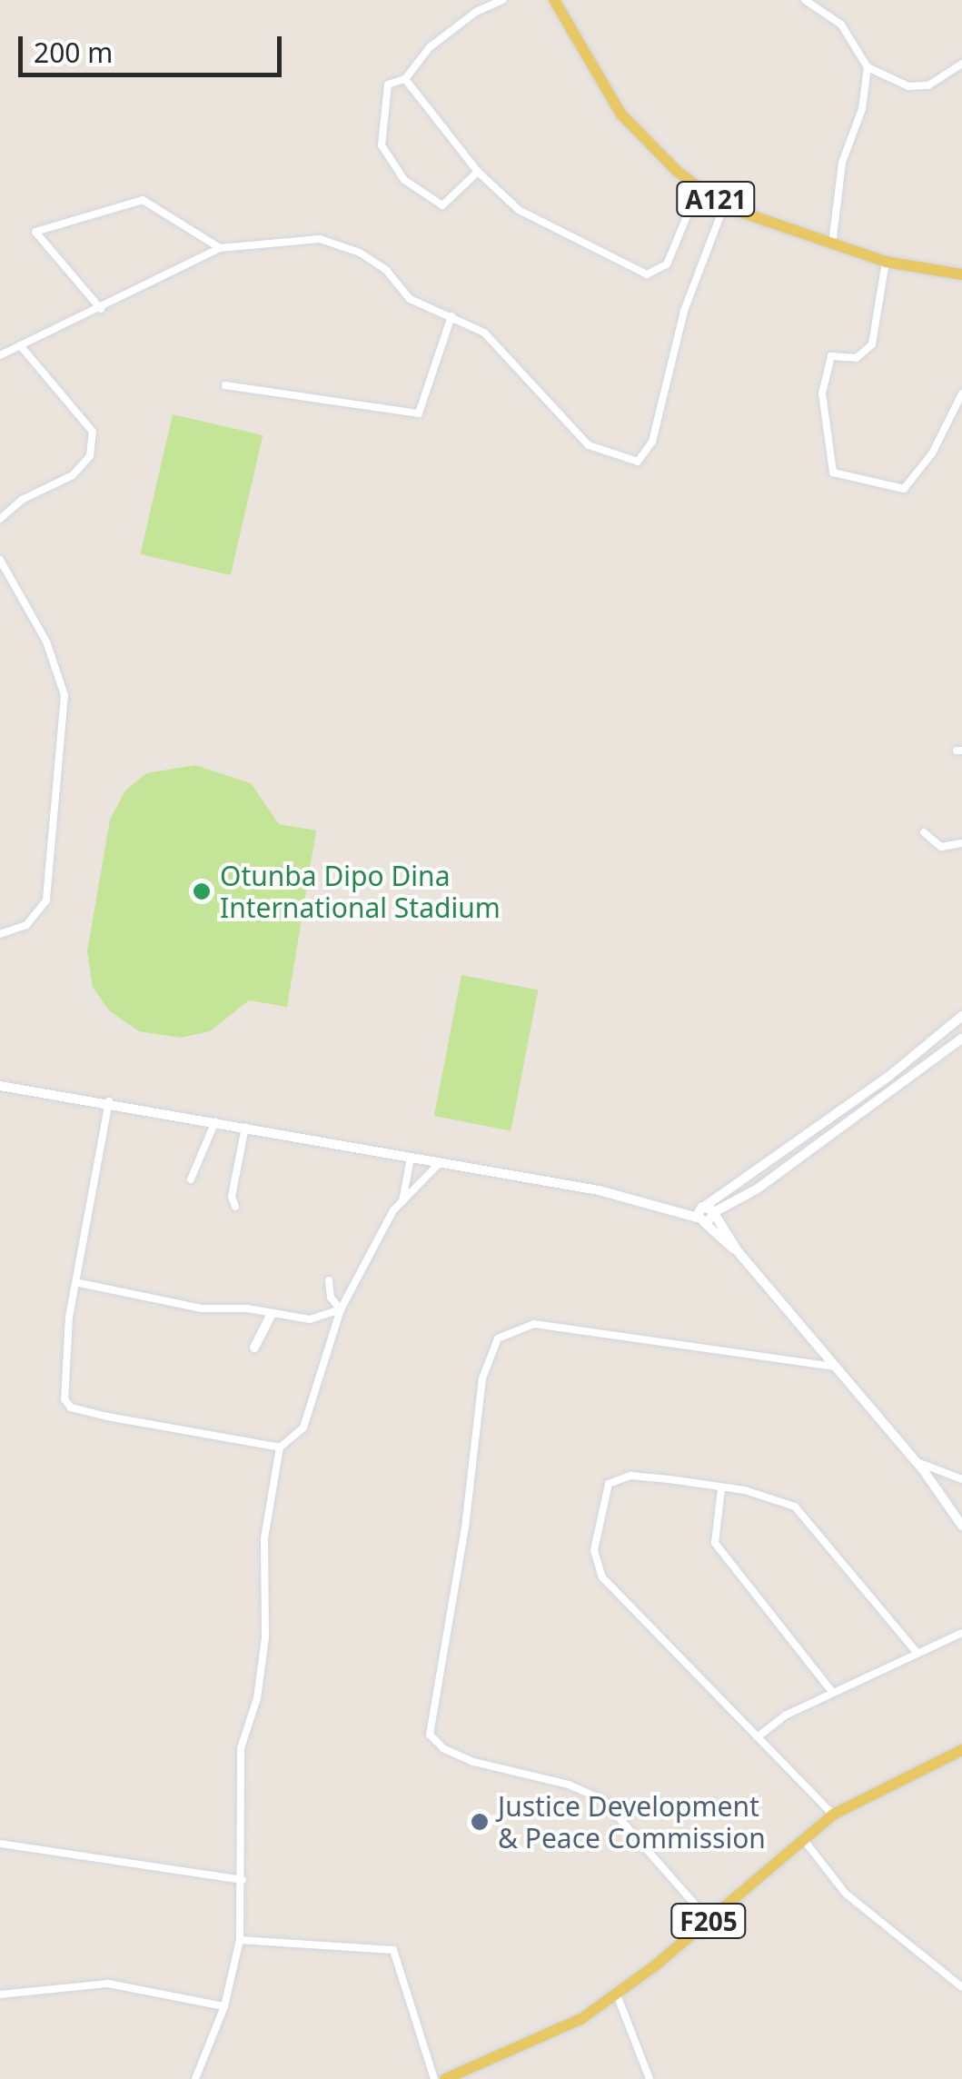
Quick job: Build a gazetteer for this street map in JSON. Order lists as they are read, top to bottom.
{
  "streets": {
    "main road": ["A121", "F205"]
  },
  "places": ["Otunba Dipo Dina International Stadium", "Justice Development & Peace Commission"],
  "scale_bar": "200 m"
}
